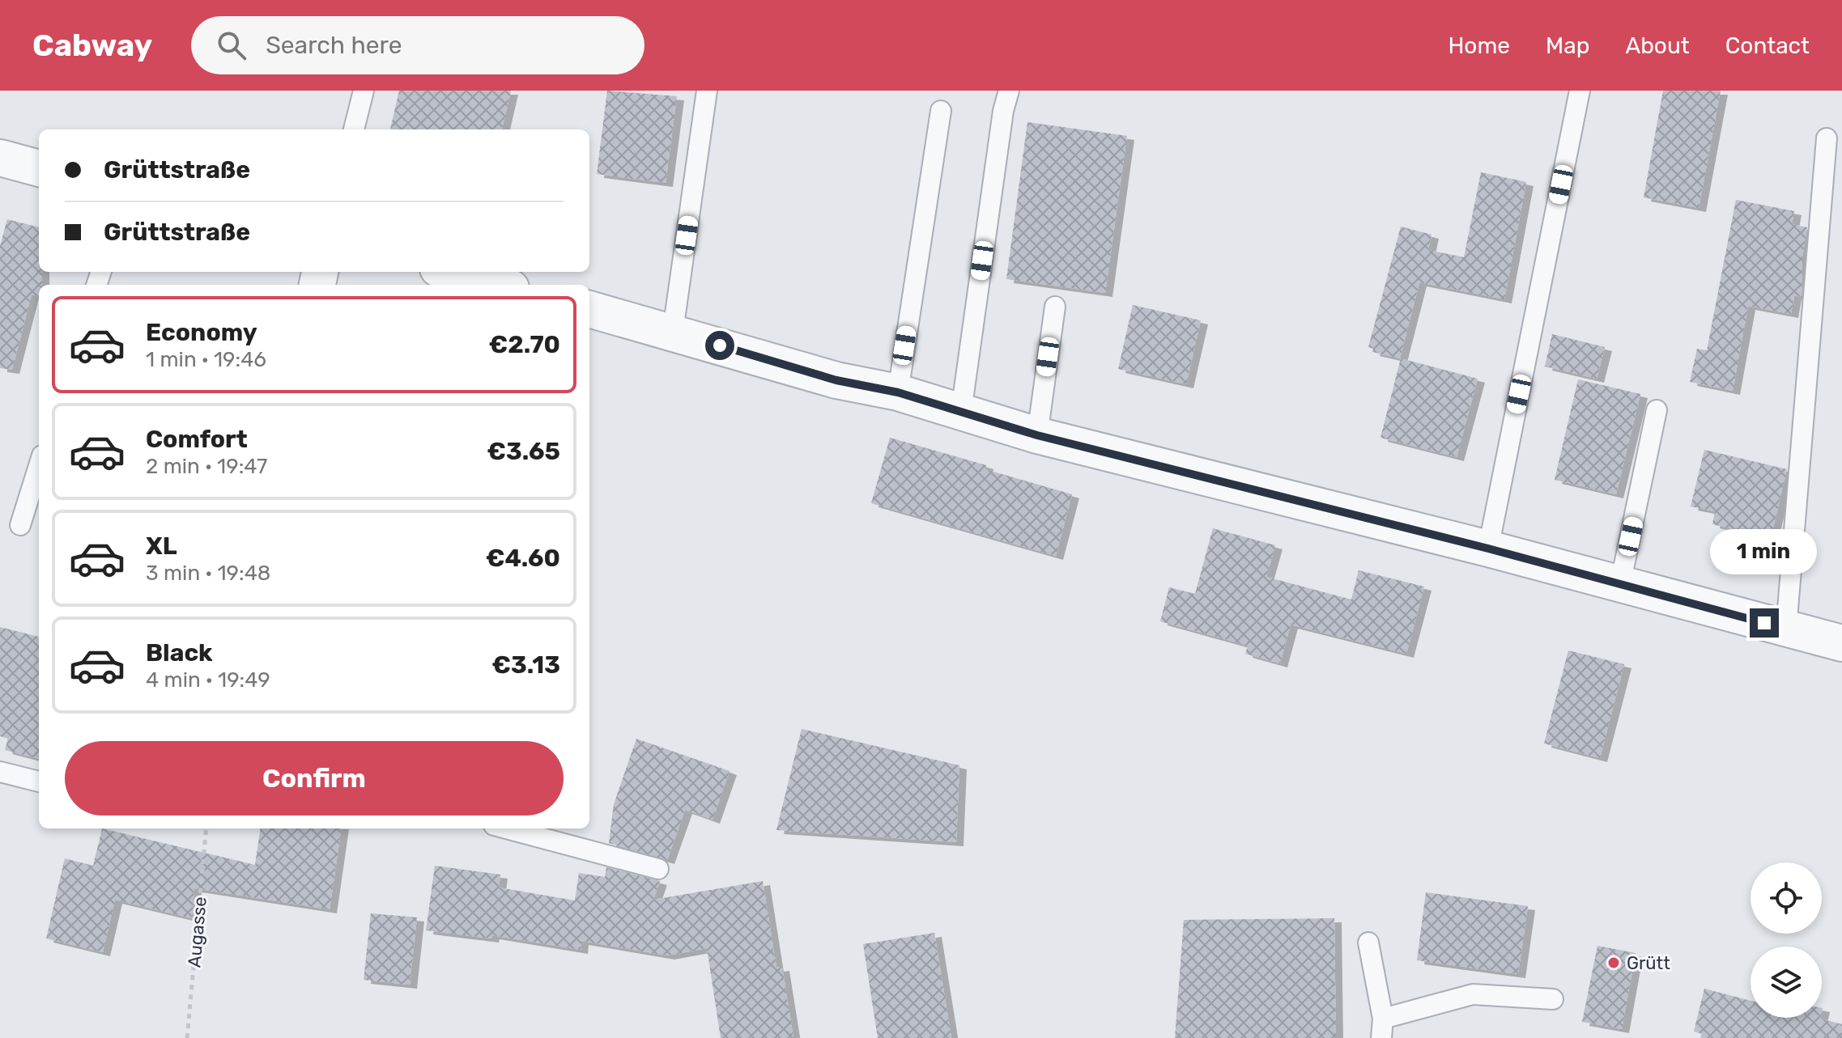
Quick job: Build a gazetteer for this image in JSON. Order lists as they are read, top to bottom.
{
  "streets": {
    "path": ["Augasse"]
  },
  "places": ["Grütt"],
  "page": {
    "header": "Cabway",
    "search": "Search here",
    "nav": [
      "Home",
      "Map",
      "About",
      "Contact"
    ],
    "banner": ["Grüttstraße", "Grüttstraße"],
    "list": [
      {
        "name": "Economy",
        "note": "1 min · 19:46",
        "value": "€2.70"
      },
      {
        "name": "Comfort",
        "note": "2 min · 19:47",
        "value": "€3.65"
      },
      {
        "name": "XL",
        "note": "3 min · 19:48",
        "value": "€4.60"
      },
      {
        "name": "Black",
        "note": "4 min · 19:49",
        "value": "€3.13"
      }
    ],
    "bubble": "1 min",
    "buttons": "Confirm"
  }
}
